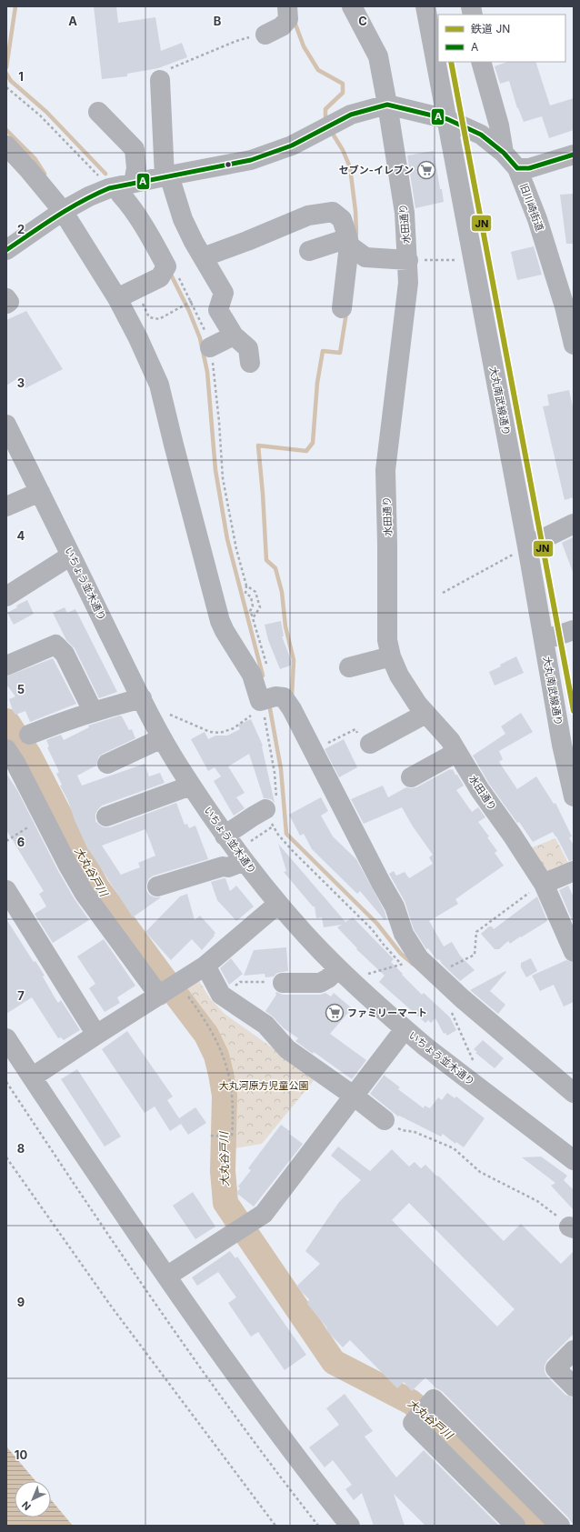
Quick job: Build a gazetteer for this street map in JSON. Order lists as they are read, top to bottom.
{
  "streets": {
    "street": [
      "旧川崎街道",
      "水田通り",
      "大丸南武線通り",
      "いちょう並木通り"
    ]
  },
  "crossings": [
    ["旧川崎街道", "水田通り"],
    ["旧川崎街道", "大丸南武線通り"]
  ],
  "water": ["大丸谷戸川"],
  "parks": ["大丸河原方児童公園"],
  "places": {
    "supermarket": ["セブン-イレブン", "ファミリーマート"]
  },
  "lines": ["rail line JN", "transit line A"],
  "legend": ["鉄道 JN", "A"],
  "north": "bottom left",
  "grid": {
    "columns": ["A", "B", "C"],
    "rows": [
      "1",
      "2",
      "3",
      "4",
      "5",
      "6",
      "7",
      "8",
      "9",
      "10"
    ]
  }
}
